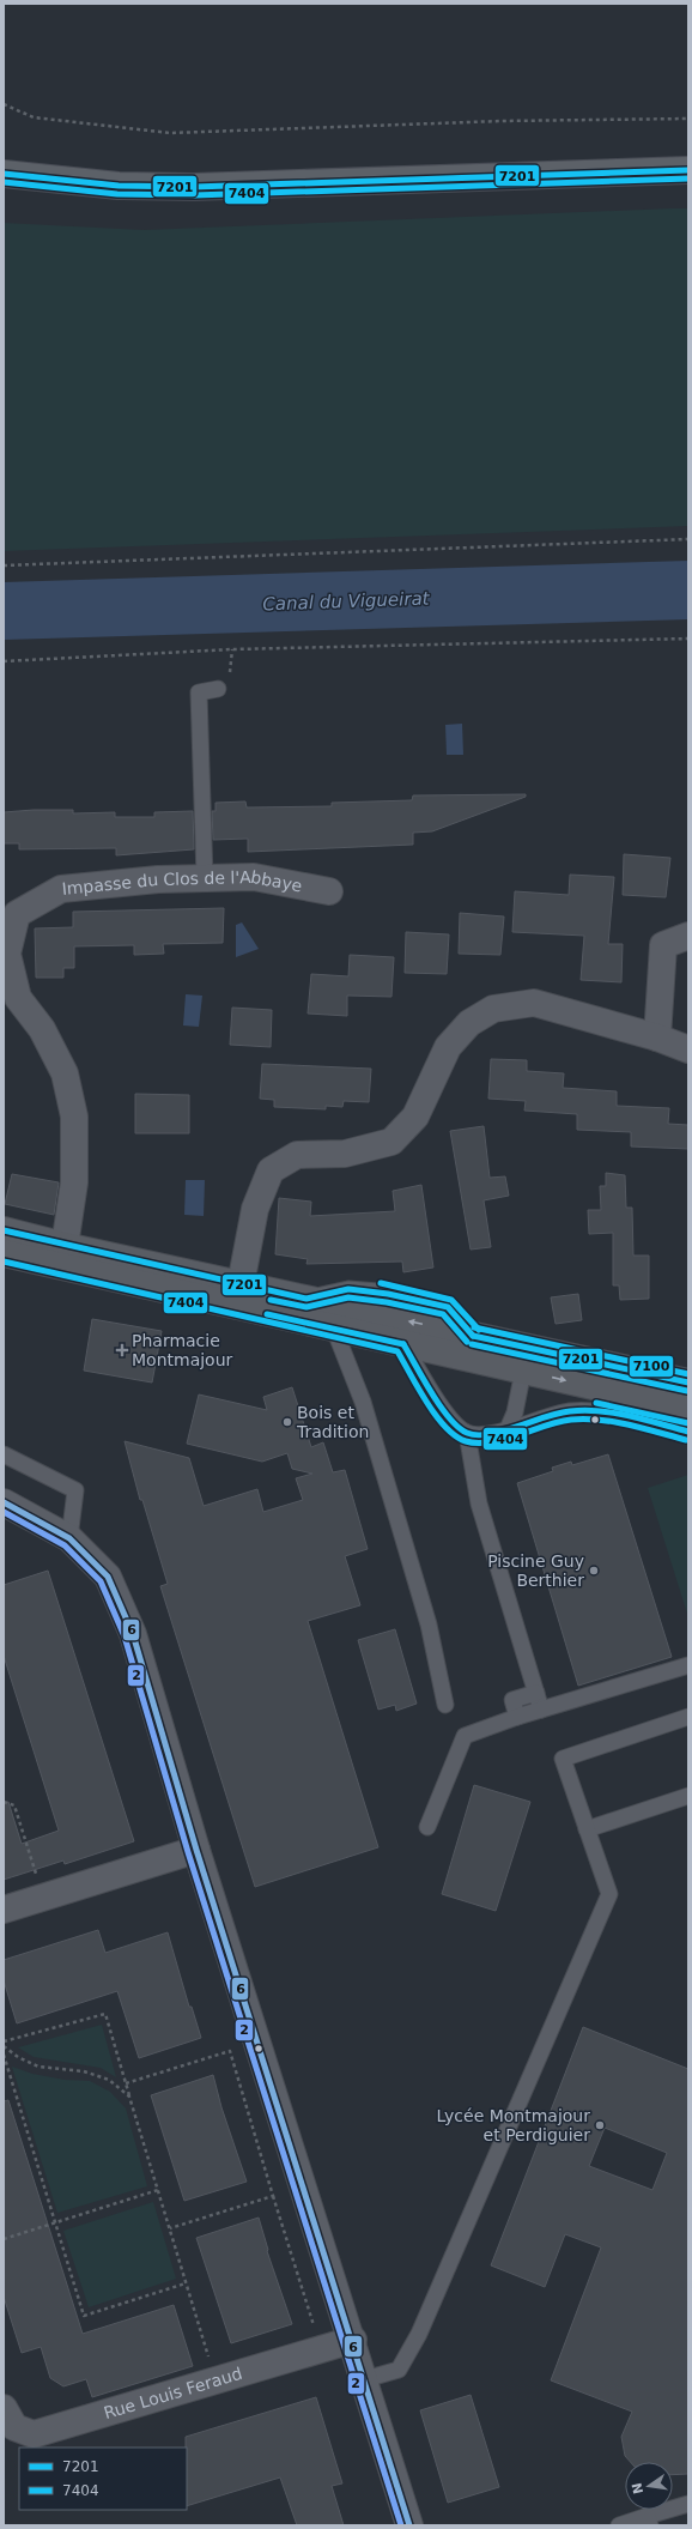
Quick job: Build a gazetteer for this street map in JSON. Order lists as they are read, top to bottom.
{
  "streets": {
    "street": ["Impasse du Clos de l'Abbaye", "Rue Louis Feraud"]
  },
  "water": ["Canal du Vigueirat"],
  "places": {
    "health": ["Pharmacie Montmajour"],
    "other": ["Bois et Tradition", "Piscine Guy Berthier", "Lycée Montmajour et Perdiguier"]
  },
  "lines": [
    "transit line 7201",
    "transit line 7404",
    "transit line 7100",
    "transit line 6",
    "transit line 2"
  ],
  "legend": ["7201", "7404"],
  "north": "left"
}
